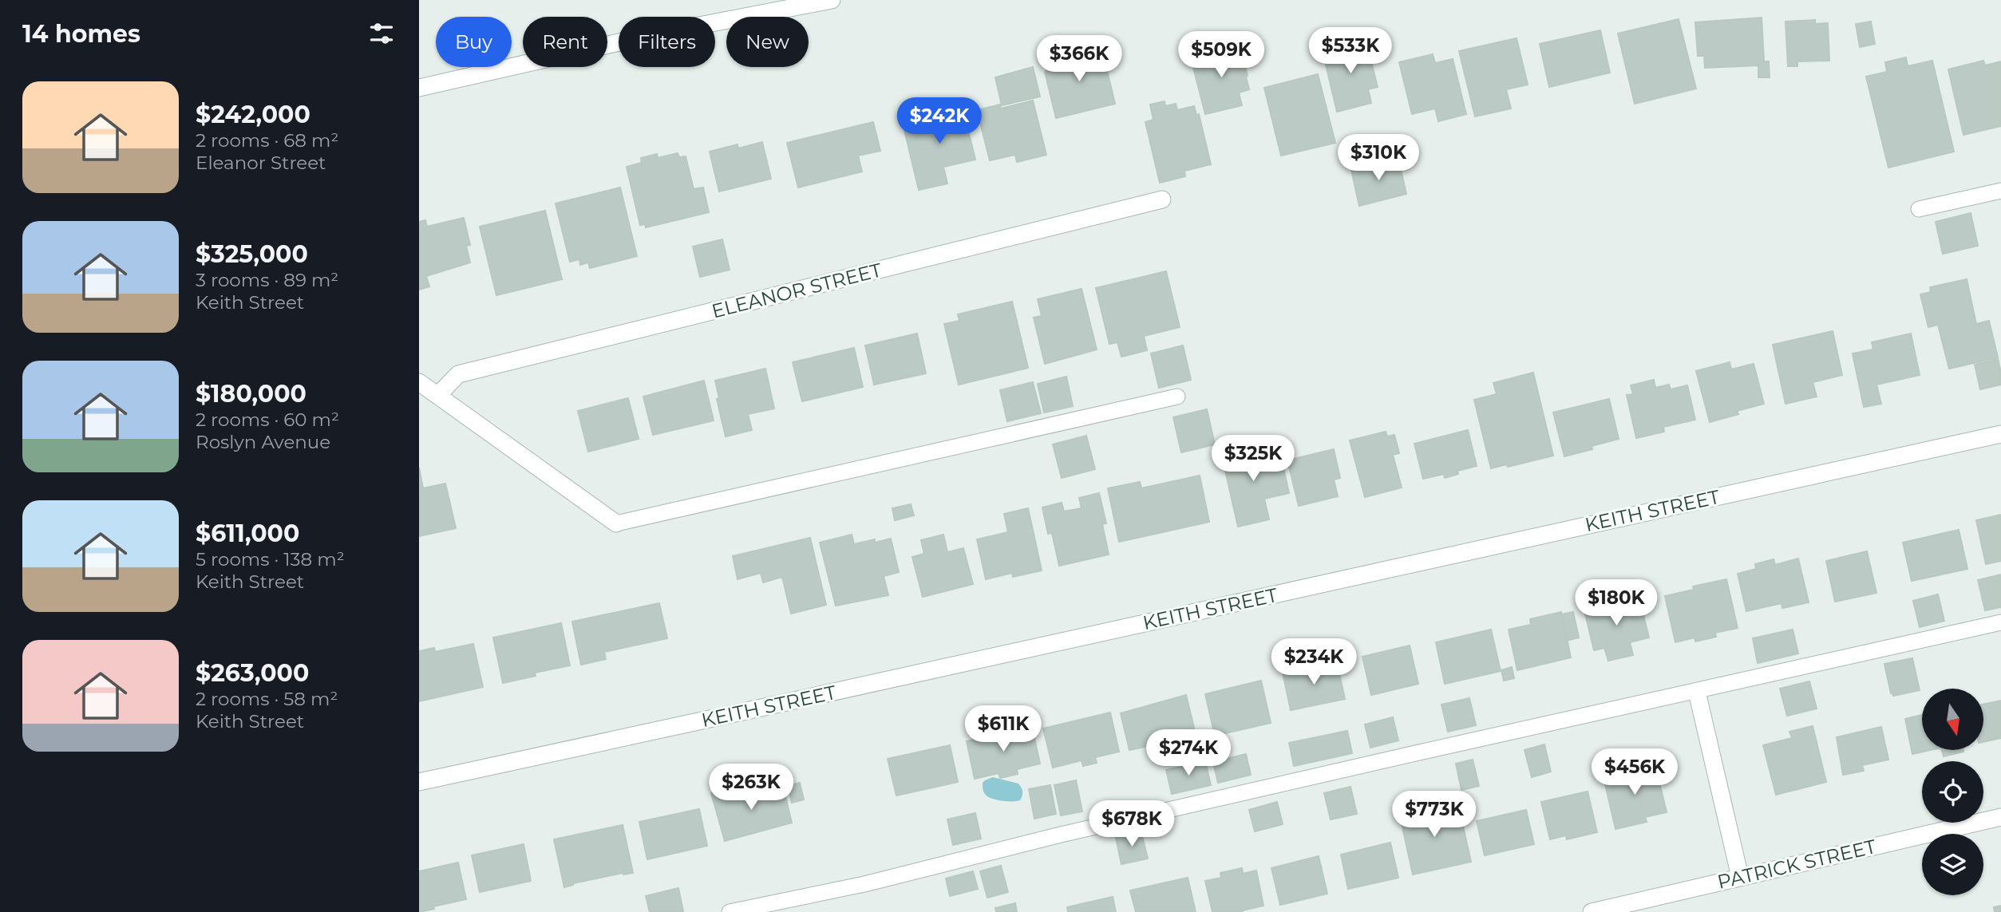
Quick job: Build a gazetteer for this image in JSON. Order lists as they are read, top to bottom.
{
  "streets": {
    "street": ["ELEANOR STREET", "KEITH STREET", "PATRICK STREET"]
  },
  "north": "bottom",
  "page": {
    "heading": "14 homes",
    "chip": [
      "Buy",
      "Rent",
      "Filters",
      "New"
    ],
    "price": [
      "$533K",
      "$509K",
      "$366K",
      "$242K",
      "$310K",
      "$325K",
      "$180K",
      "$234K",
      "$611K",
      "$274K",
      "$456K",
      "$263K",
      "$773K",
      "$678K"
    ],
    "list": [
      {
        "name": "$242,000",
        "note": "2 rooms · 68 m² · Eleanor Street"
      },
      {
        "name": "$325,000",
        "note": "3 rooms · 89 m² · Keith Street"
      },
      {
        "name": "$180,000",
        "note": "2 rooms · 60 m² · Roslyn Avenue"
      },
      {
        "name": "$611,000",
        "note": "5 rooms · 138 m² · Keith Street"
      },
      {
        "name": "$263,000",
        "note": "2 rooms · 58 m² · Keith Street"
      }
    ]
  }
}
